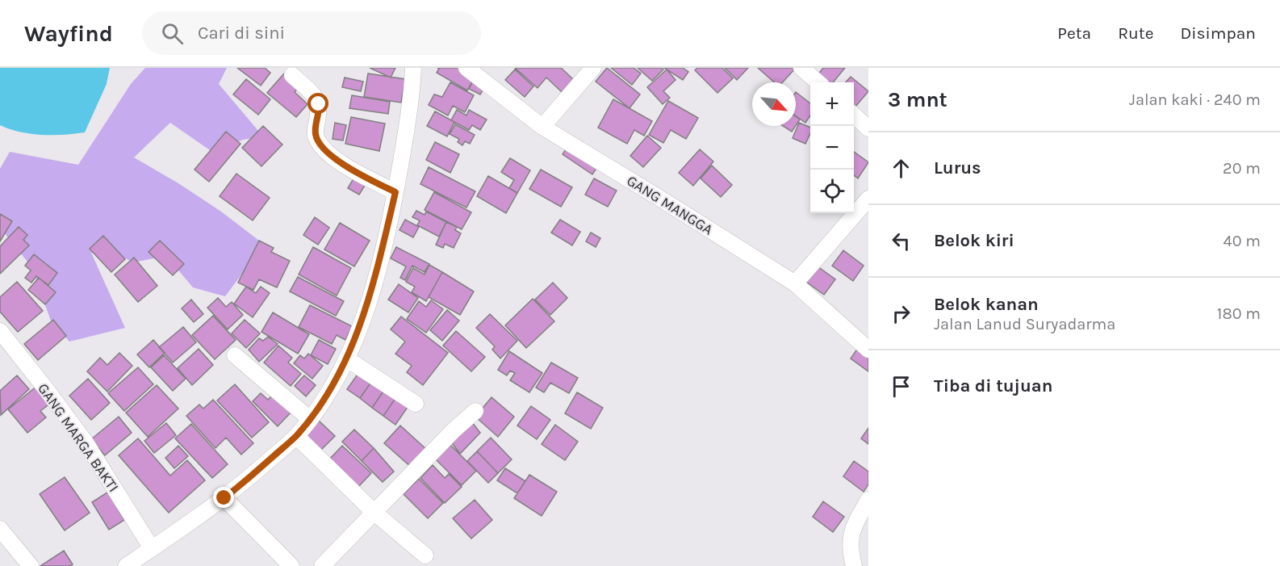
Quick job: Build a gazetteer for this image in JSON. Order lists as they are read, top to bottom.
{
  "streets": {
    "street": ["GANG MANGGA", "GANG MARGA BAKTI"]
  },
  "north": "bottom right",
  "page": {
    "header": "Wayfind",
    "search": "Cari di sini",
    "nav": ["Peta", "Rute", "Disimpan"],
    "heading": ["3 mnt", "Jalan kaki · 240 m"],
    "map_buttons": ["+", "−"],
    "list": [
      ["Lurus", "20 m"],
      ["Belok kiri", "40 m"],
      ["Belok kanan", "Jalan Lanud Suryadarma", "180 m"],
      "Tiba di tujuan"
    ]
  }
}
